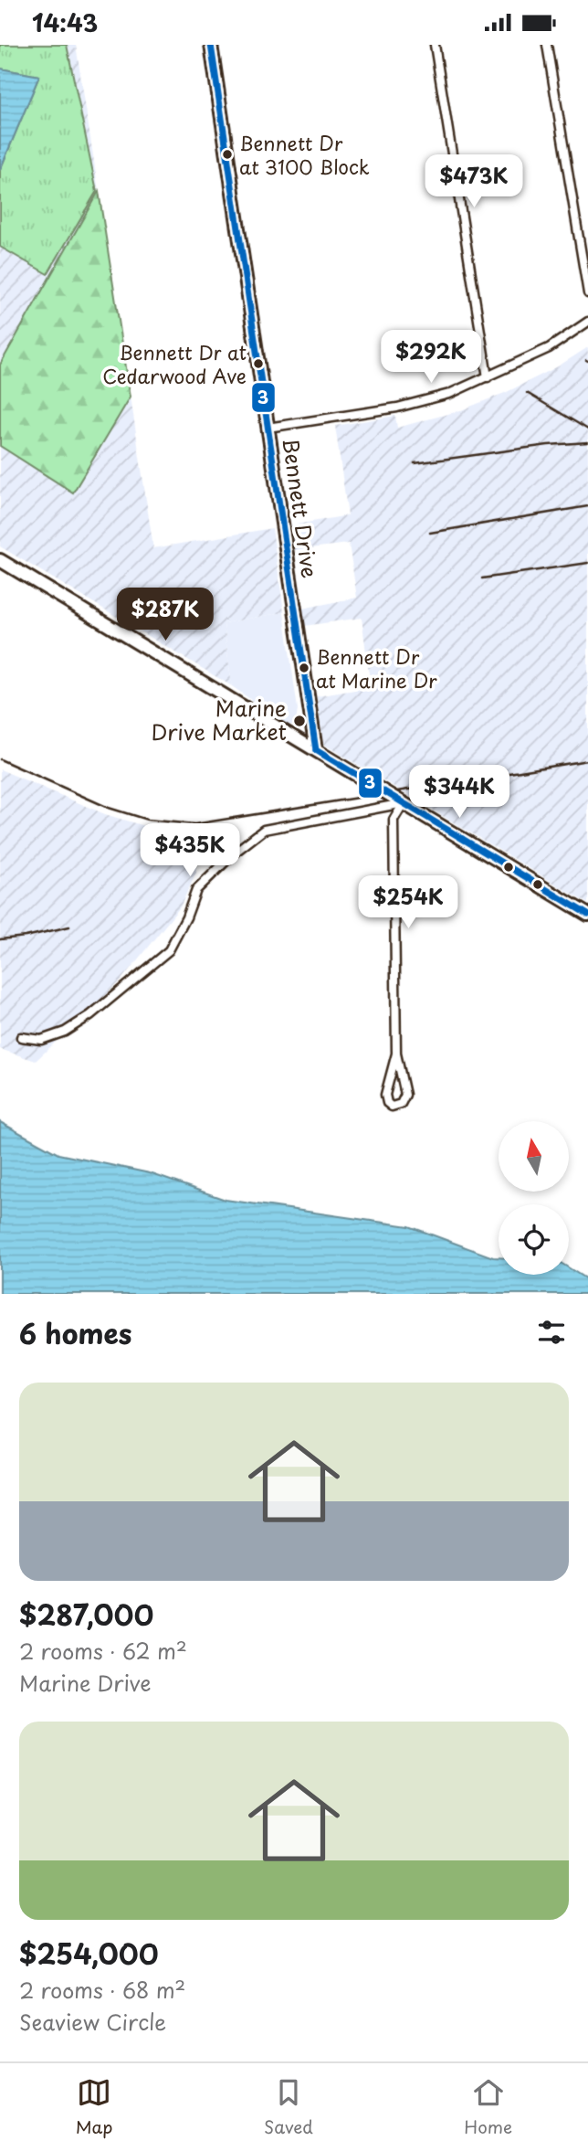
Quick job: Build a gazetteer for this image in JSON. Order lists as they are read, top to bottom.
{
  "streets": {
    "main road": ["Bennett Drive"]
  },
  "places": [
    "Bennett Dr at 3100 Block",
    "Bennett Dr at Cedarwood Ave",
    "Bennett Dr at Marine Dr",
    "Marine Drive Market"
  ],
  "lines": ["transit line 3"],
  "north": "top",
  "page": {
    "status": "14:43",
    "price": [
      "$473K",
      "$292K",
      "$287K",
      "$344K",
      "$435K",
      "$254K"
    ],
    "heading": "6 homes",
    "list": [
      {
        "name": "$287,000",
        "note": "2 rooms · 62 m² · Marine Drive"
      },
      {
        "name": "$254,000",
        "note": "2 rooms · 68 m² · Seaview Circle"
      }
    ],
    "tabs": ["Map", "Saved", "Home"]
  }
}
